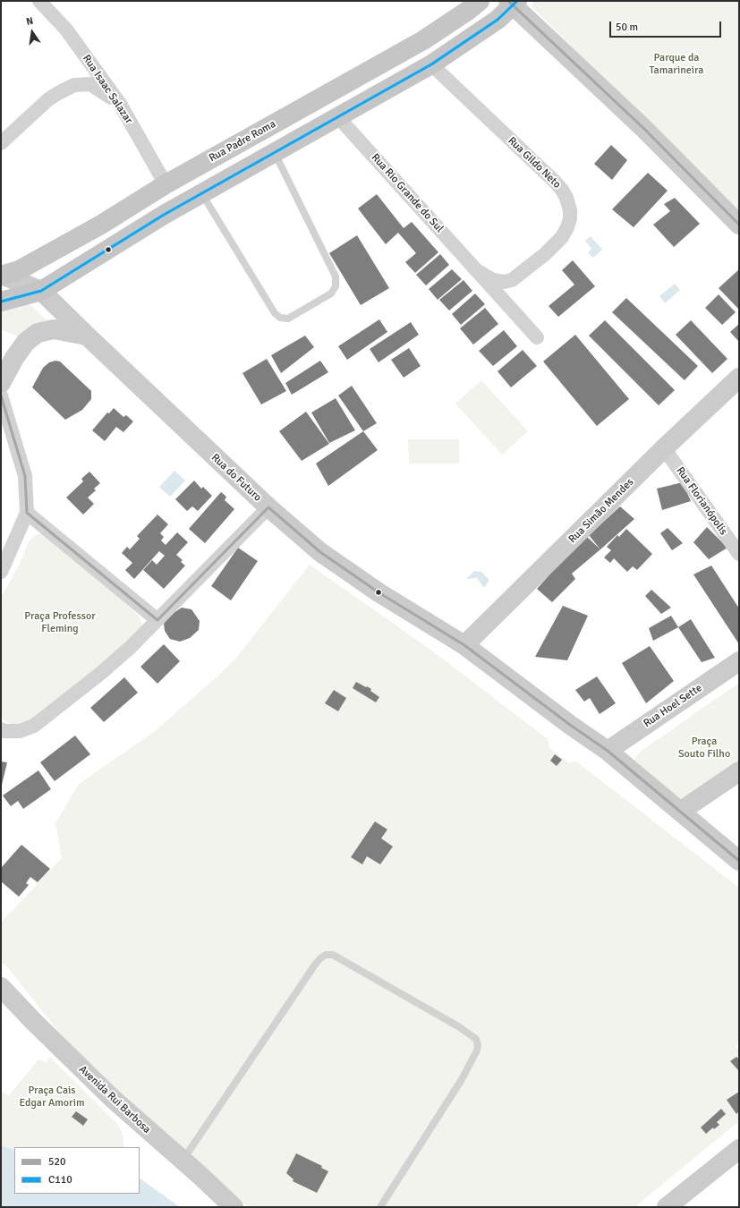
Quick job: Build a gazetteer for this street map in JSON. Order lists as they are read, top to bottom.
{
  "streets": {
    "main road": ["Rua Padre Roma"],
    "street": [
      "Rua Isaac Salazar",
      "Rua Gildo Neto",
      "Rua Rio Grande do Sul",
      "Rua do Futuro",
      "Rua Florianópolis",
      "Rua Simão Mendes",
      "Rua Hoel Sette",
      "Avenida Rui Barbosa"
    ]
  },
  "crossings": [
    ["Rua Isaac Salazar", "Rua Padre Roma"],
    ["Rua Padre Roma", "Rua do Futuro"],
    ["Rua Gildo Neto", "Rua Rio Grande do Sul"],
    ["Rua do Futuro", "Rua Simão Mendes"],
    ["Rua do Futuro", "Rua Hoel Sette"],
    ["Rua Florianópolis", "Rua Simão Mendes"]
  ],
  "parks": [
    "Parque da Tamarineira",
    "Praça Professor Fleming",
    "Praça Souto Filho",
    "Praça Cais Edgar Amorim"
  ],
  "lines": ["transit line 520", "transit line C110"],
  "legend": ["520", "C110"],
  "scale_bar": "50 m",
  "north": "top"
}
